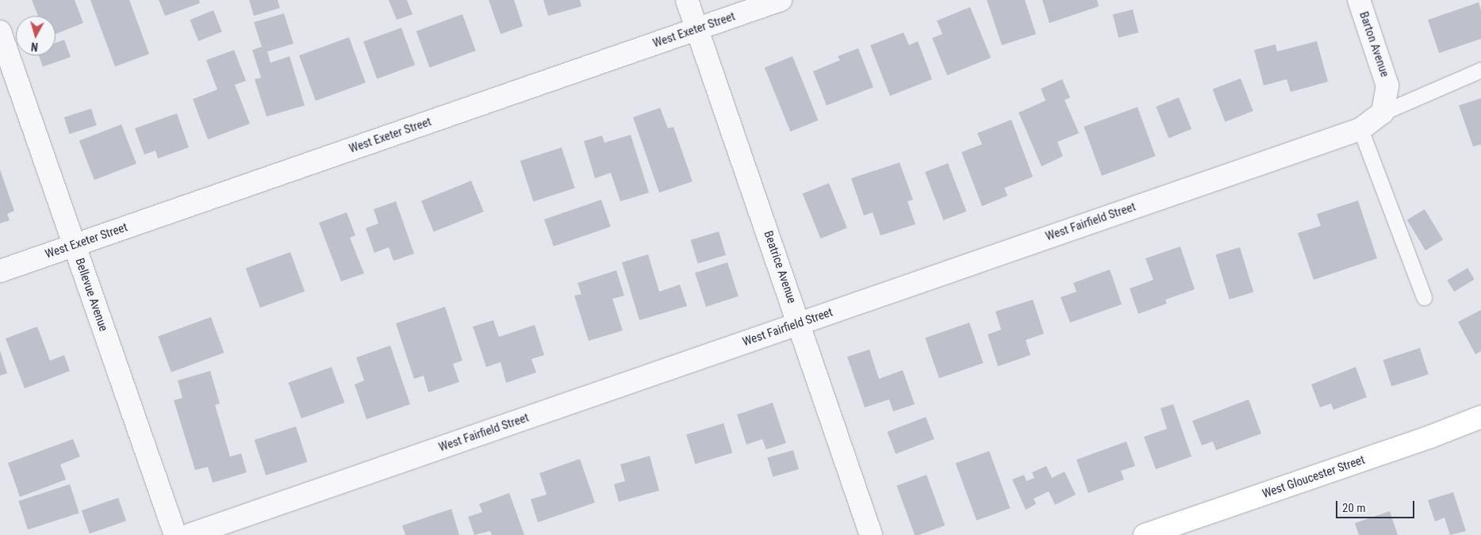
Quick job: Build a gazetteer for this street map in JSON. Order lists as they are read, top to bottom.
{
  "streets": {
    "street": [
      "West Exeter Street",
      "Barton Avenue",
      "West Fairfield Street",
      "Beatrice Avenue",
      "Bellevue Avenue",
      "West Gloucester Street"
    ]
  },
  "crossings": [
    ["West Exeter Street", "Beatrice Avenue"],
    ["West Exeter Street", "Bellevue Avenue"],
    ["Barton Avenue", "West Fairfield Street"],
    ["West Fairfield Street", "Beatrice Avenue"]
  ],
  "scale_bar": "20 m",
  "north": "bottom"
}
